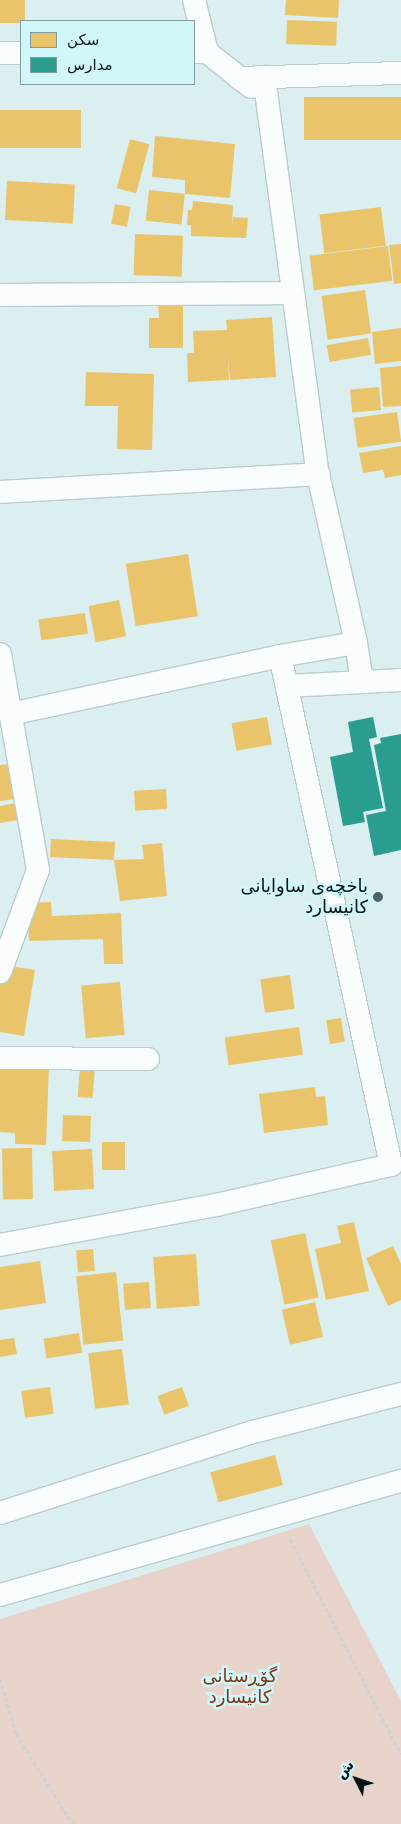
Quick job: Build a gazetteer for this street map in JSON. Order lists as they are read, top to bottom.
{
  "parks": ["گۆڕستانی کانیسارد"],
  "places": ["باخچەی ساوایانی کانیسارد"],
  "legend": ["سكن", "مدارس"],
  "north": "top left"
}
